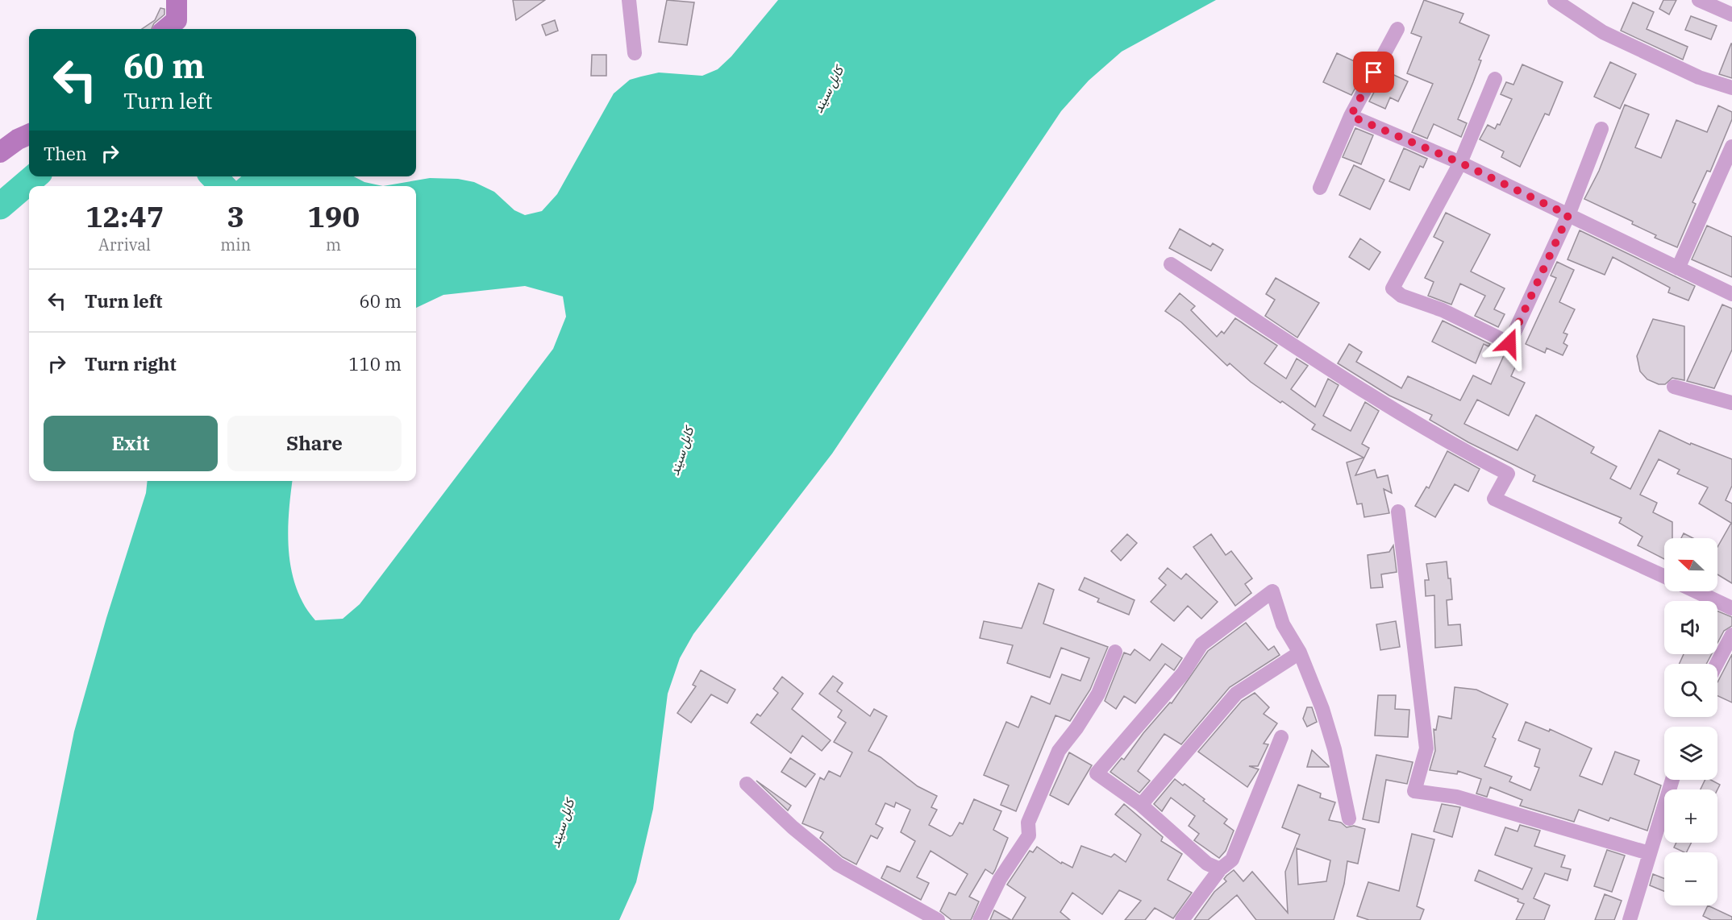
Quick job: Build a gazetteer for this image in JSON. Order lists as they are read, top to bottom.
{
  "water": ["کابل سيند"],
  "north": "left",
  "page": {
    "turn": ["60 m", "Turn left"],
    "then": "Then",
    "eta": [
      "12:47",
      "Arrival",
      "3",
      "min",
      "190",
      "m"
    ],
    "list": [
      {
        "name": "Turn left",
        "value": "60 m"
      },
      {
        "name": "Turn right",
        "value": "110 m"
      }
    ],
    "buttons": ["Exit", "Share"],
    "map_buttons": ["+", "−"]
  }
}
